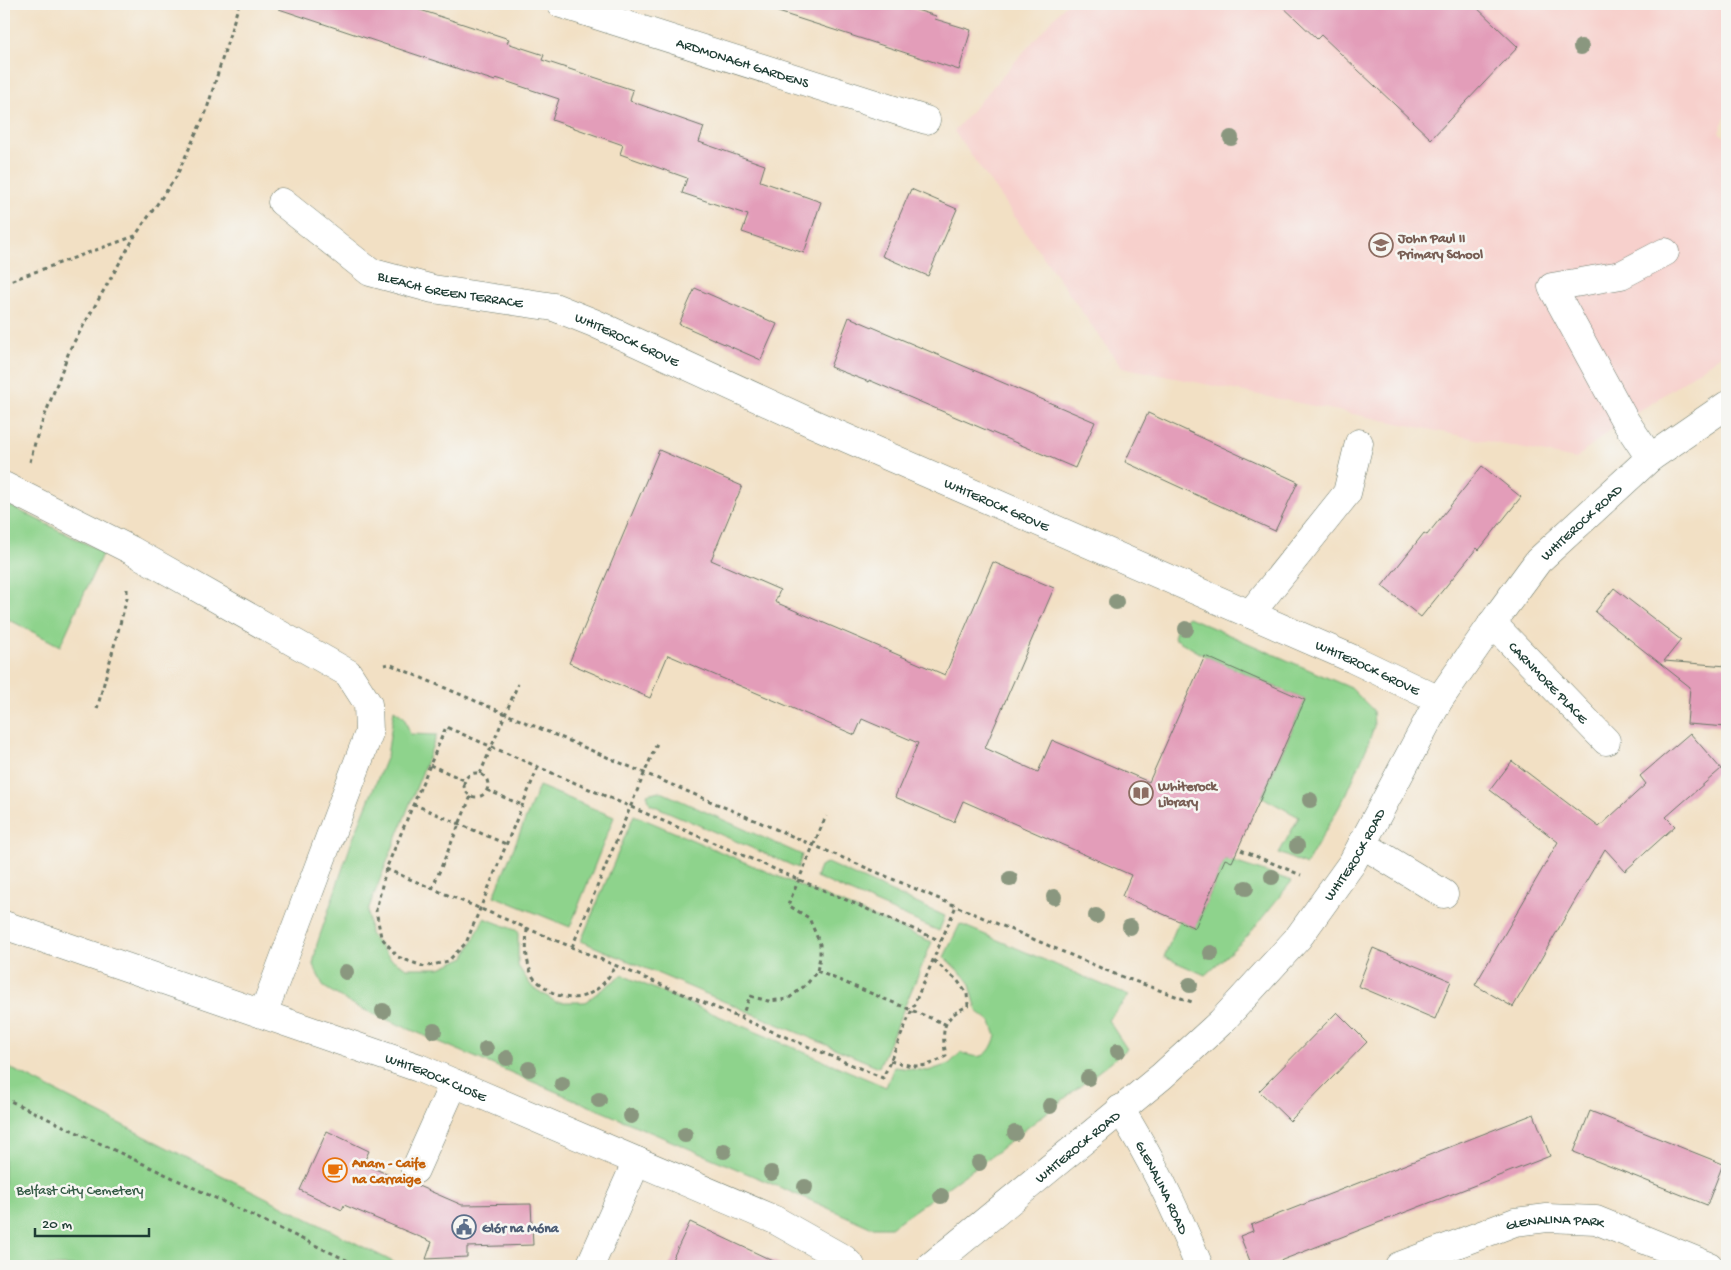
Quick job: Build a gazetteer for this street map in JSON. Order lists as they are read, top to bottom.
{
  "streets": {
    "street": [
      "ARDMONAGH GARDENS",
      "BLEACH GREEN TERRACE",
      "WHITEROCK GROVE",
      "WHITEROCK ROAD",
      "CARNMORE PLACE",
      "WHITEROCK CLOSE",
      "GLENALINA ROAD",
      "GLENALINA PARK"
    ]
  },
  "crossings": [
    ["BLEACH GREEN TERRACE", "WHITEROCK GROVE"],
    ["WHITEROCK GROVE", "WHITEROCK ROAD"],
    ["WHITEROCK ROAD", "CARNMORE PLACE"],
    ["WHITEROCK ROAD", "GLENALINA ROAD"]
  ],
  "parks": ["Belfast City Cemetery"],
  "places": {
    "school or university": ["John Paul II Primary School"],
    "library": ["Whiterock Library"],
    "cafe": ["Anam - Caife na Carraige"],
    "public building": ["Glór na Móna"]
  },
  "scale_bar": "20 m"
}
